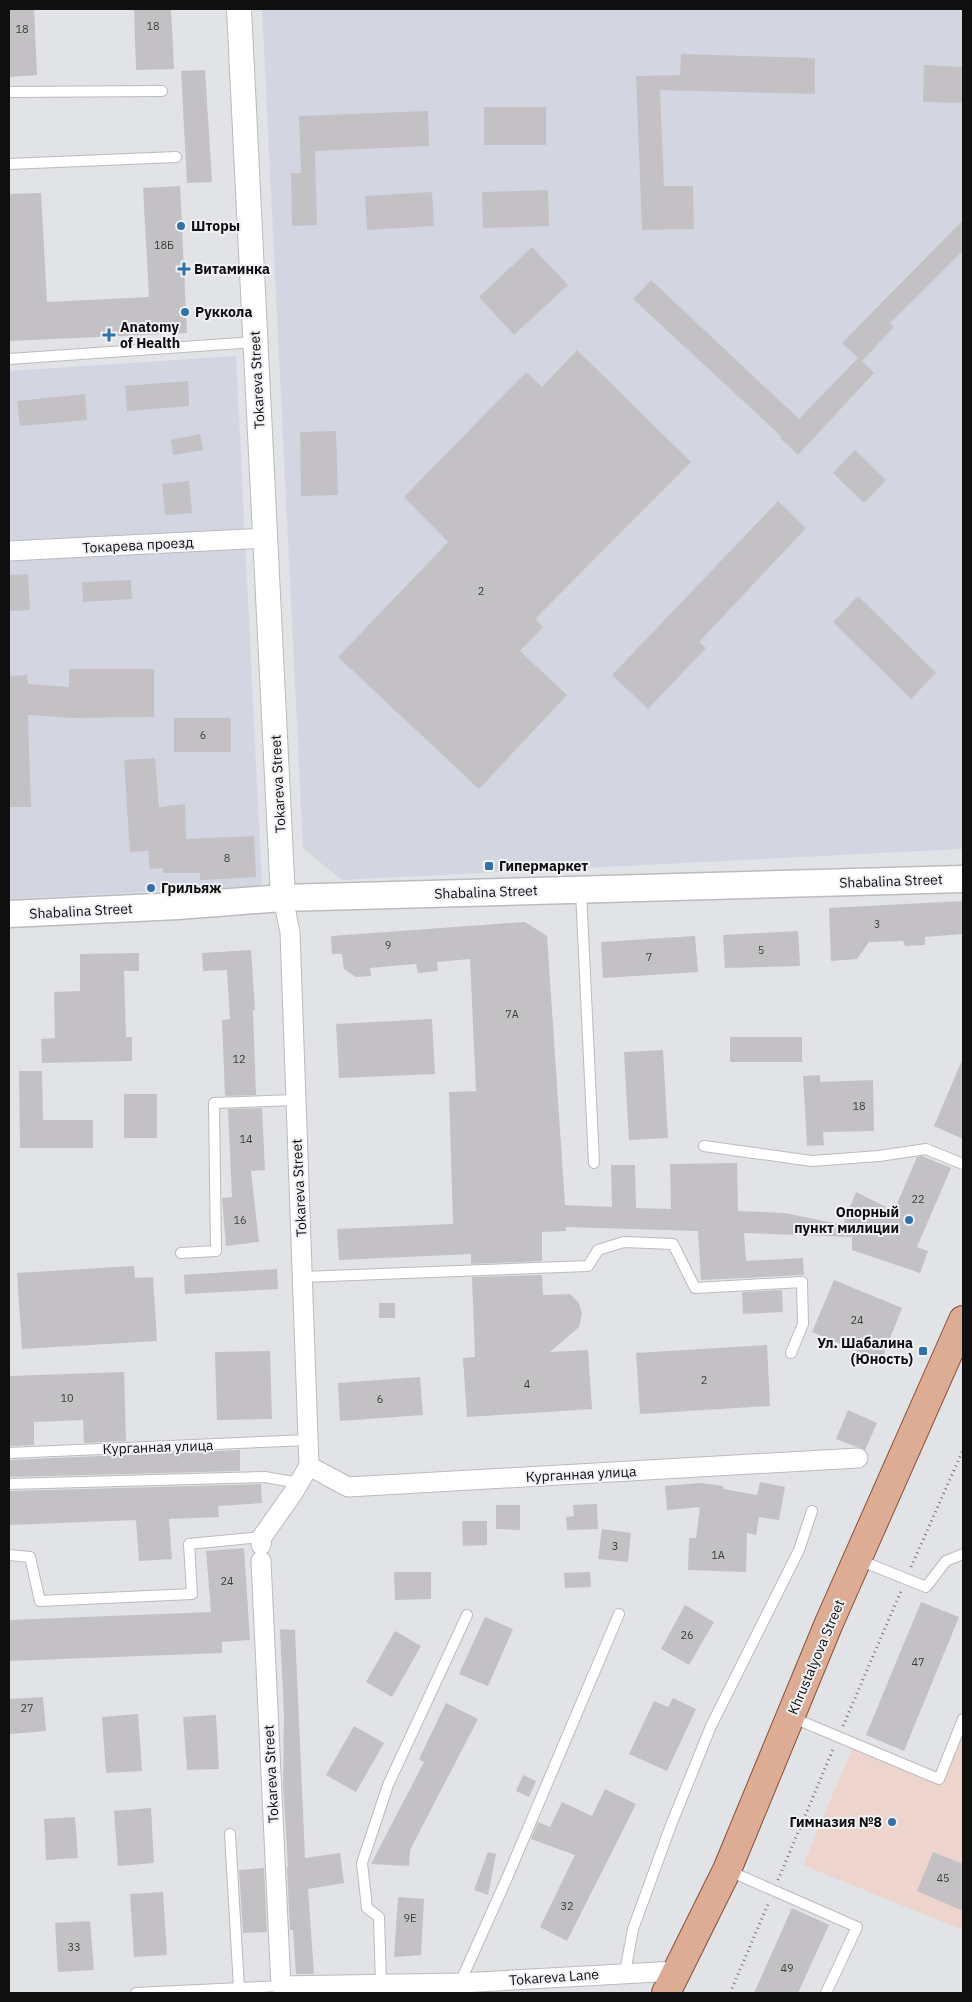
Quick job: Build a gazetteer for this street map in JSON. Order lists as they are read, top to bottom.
{
  "streets": {
    "main road": ["Shabalina Street", "Khrustalyova Street"],
    "street": [
      "Tokareva Street",
      "Токарева проезд",
      "Курганная улица",
      "Tokareva Lane"
    ]
  },
  "crossings": [
    ["Tokareva Street", "Токарева проезд"],
    ["Tokareva Street", "Shabalina Street"],
    ["Tokareva Street", "Курганная улица"],
    ["Tokareva Street", "Tokareva Lane"],
    ["Khrustalyova Street", "Tokareva Lane"]
  ],
  "places": {
    "other": [
      "Шторы",
      "Руккола",
      "Грильяж",
      "Опорный пункт милиции",
      "Гимназия №8"
    ],
    "health": ["Витаминка", "Anatomy of Health"],
    "transit": ["Гипермаркет", "Ул. Шабалина (Юность)"]
  },
  "house_numbers": [
    "18",
    "18",
    "18Б",
    "2",
    "6",
    "8",
    "3",
    "9",
    "5",
    "7",
    "7А",
    "12",
    "18",
    "14",
    "22",
    "16",
    "24",
    "2",
    "4",
    "10",
    "6",
    "3",
    "1А",
    "24",
    "26",
    "47",
    "27",
    "45",
    "32",
    "9Е",
    "33",
    "49"
  ]
}
